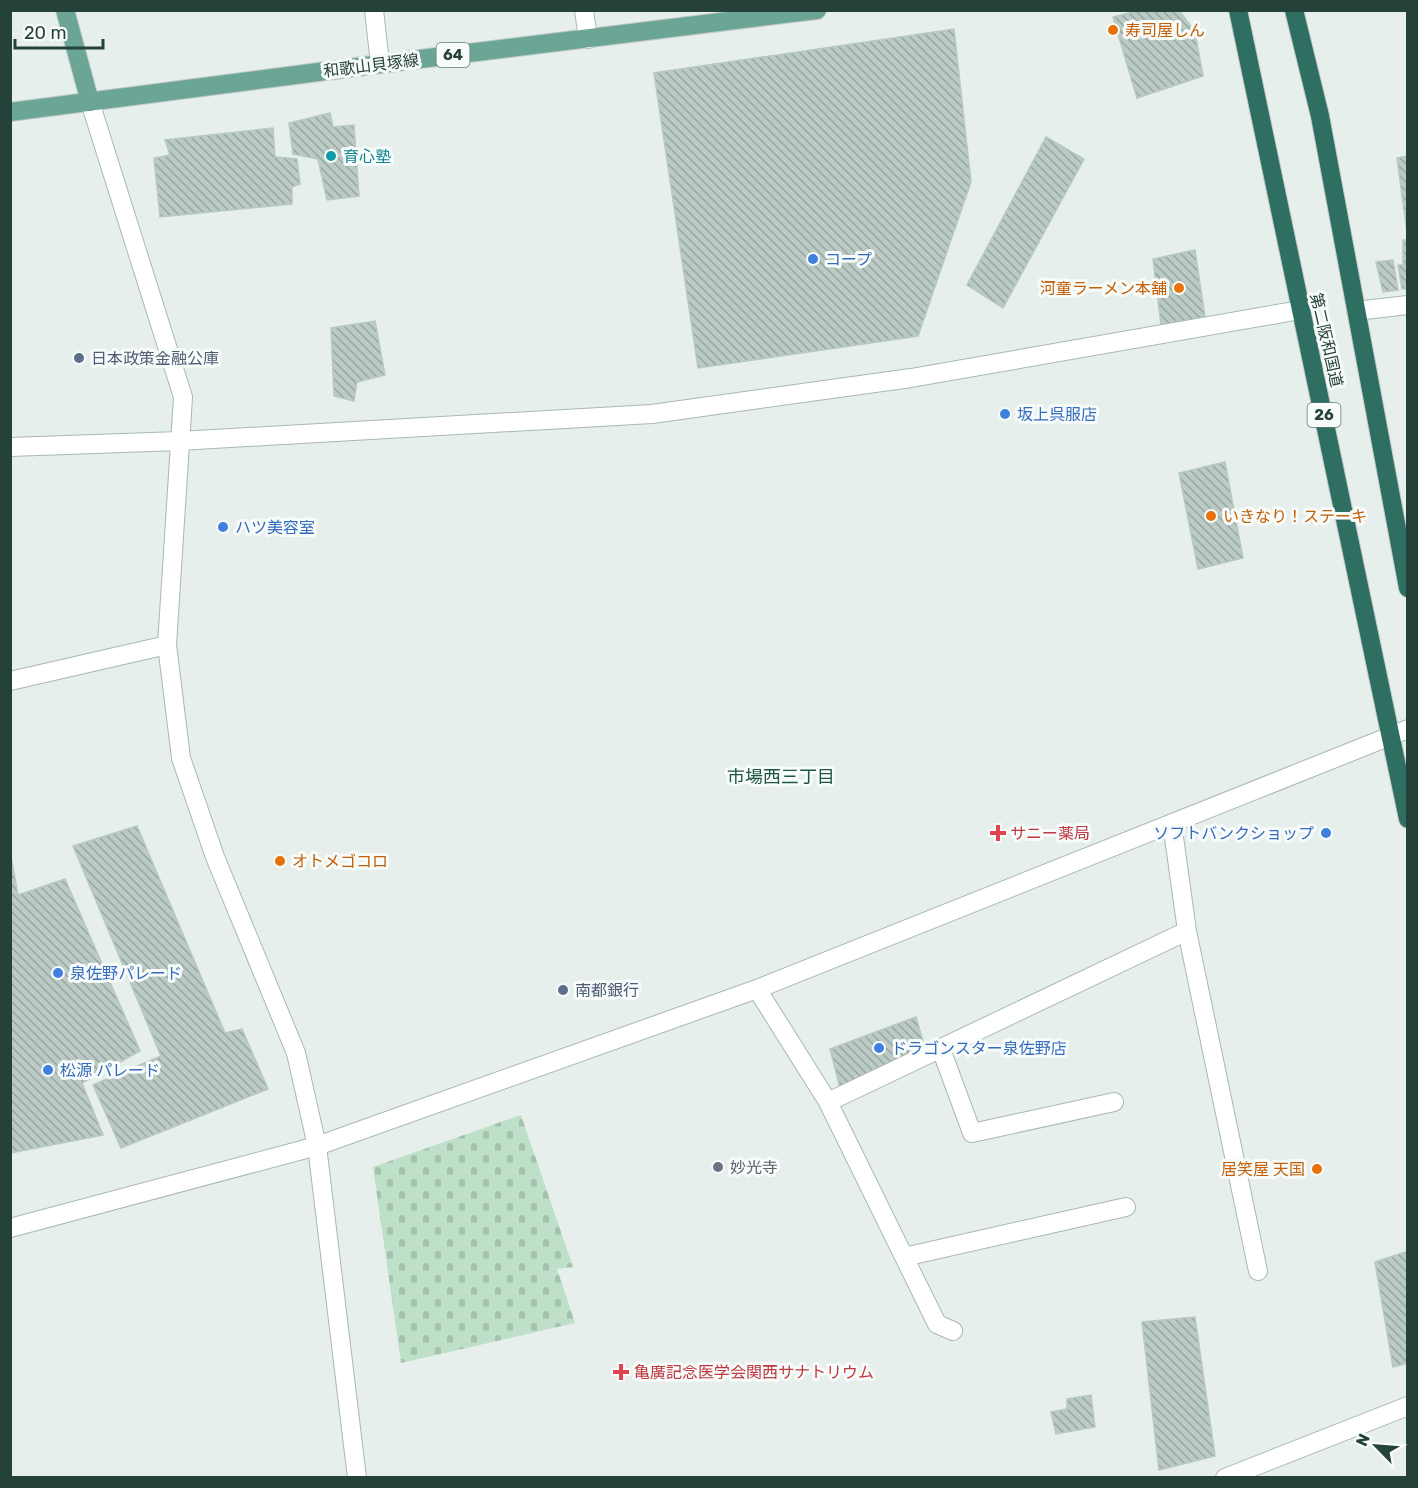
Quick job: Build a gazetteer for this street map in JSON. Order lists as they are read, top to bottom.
{
  "streets": {
    "highway": ["第二阪和国道", "26"],
    "main road": ["64", "和歌山貝塚線"]
  },
  "districts": ["市場西三丁目"],
  "places": {
    "other": [
      "寿司屋しん",
      "育心塾",
      "コープ",
      "河童ラーメン本舗",
      "日本政策金融公庫",
      "坂上呉服店",
      "いきなり！ステーキ",
      "ハツ美容室",
      "ソフトバンクショップ",
      "オトメゴコロ",
      "泉佐野パレード",
      "南都銀行",
      "ドラゴンスター泉佐野店",
      "松源 パレード",
      "妙光寺",
      "居笑屋 天国"
    ],
    "health": ["サニー薬局", "亀廣記念医学会関西サナトリウム"]
  },
  "scale_bar": "20 m",
  "north": "top left"
}
